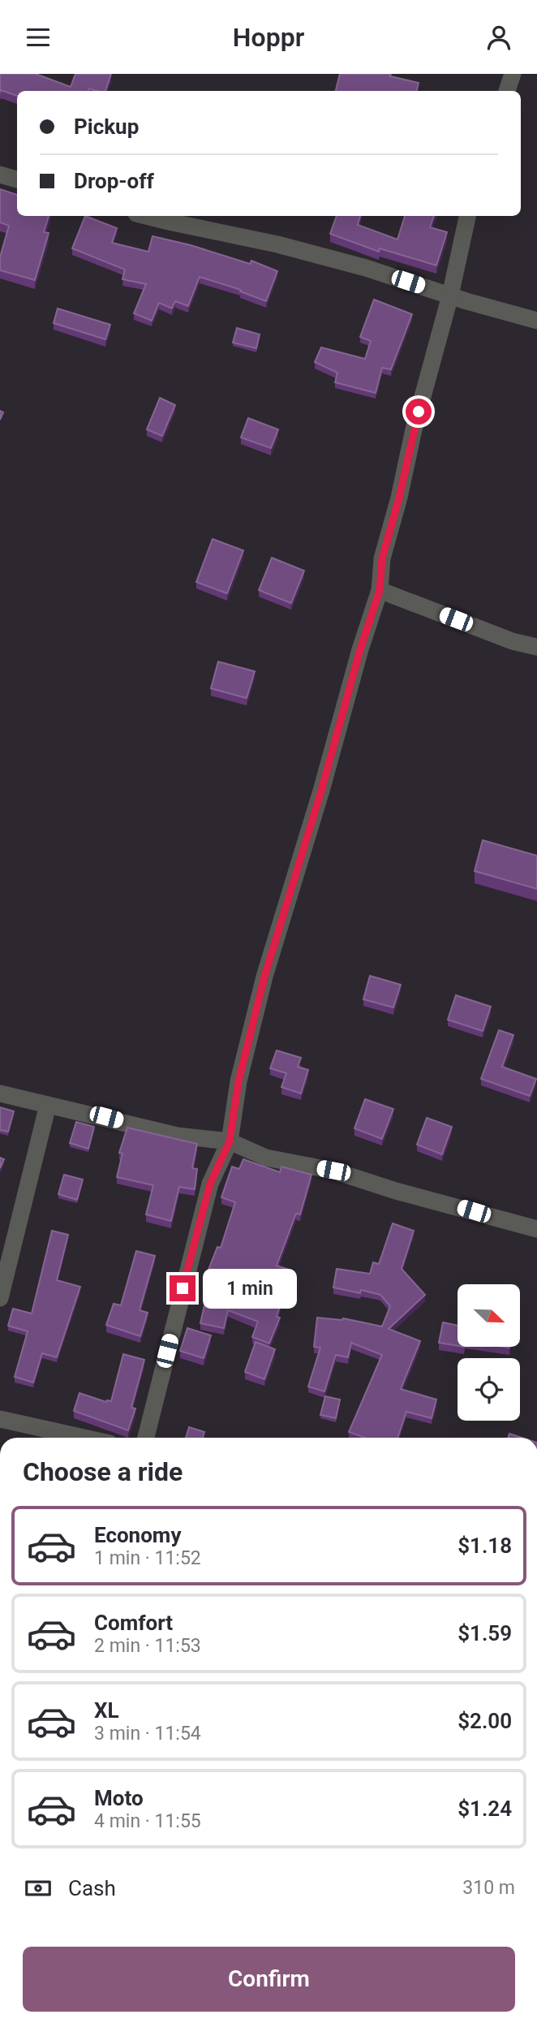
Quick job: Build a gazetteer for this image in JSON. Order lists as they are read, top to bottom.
{
  "north": "bottom right",
  "page": {
    "header": "Hoppr",
    "banner": ["Pickup", "Drop-off"],
    "bubble": "1 min",
    "heading": "Choose a ride",
    "list": [
      {
        "name": "Economy",
        "note": "1 min · 11:52",
        "value": "$1.18"
      },
      {
        "name": "Comfort",
        "note": "2 min · 11:53",
        "value": "$1.59"
      },
      {
        "name": "XL",
        "note": "3 min · 11:54",
        "value": "$2.00"
      },
      {
        "name": "Moto",
        "note": "4 min · 11:55",
        "value": "$1.24"
      }
    ],
    "pay": ["Cash", "310 m"],
    "buttons": "Confirm"
  }
}
